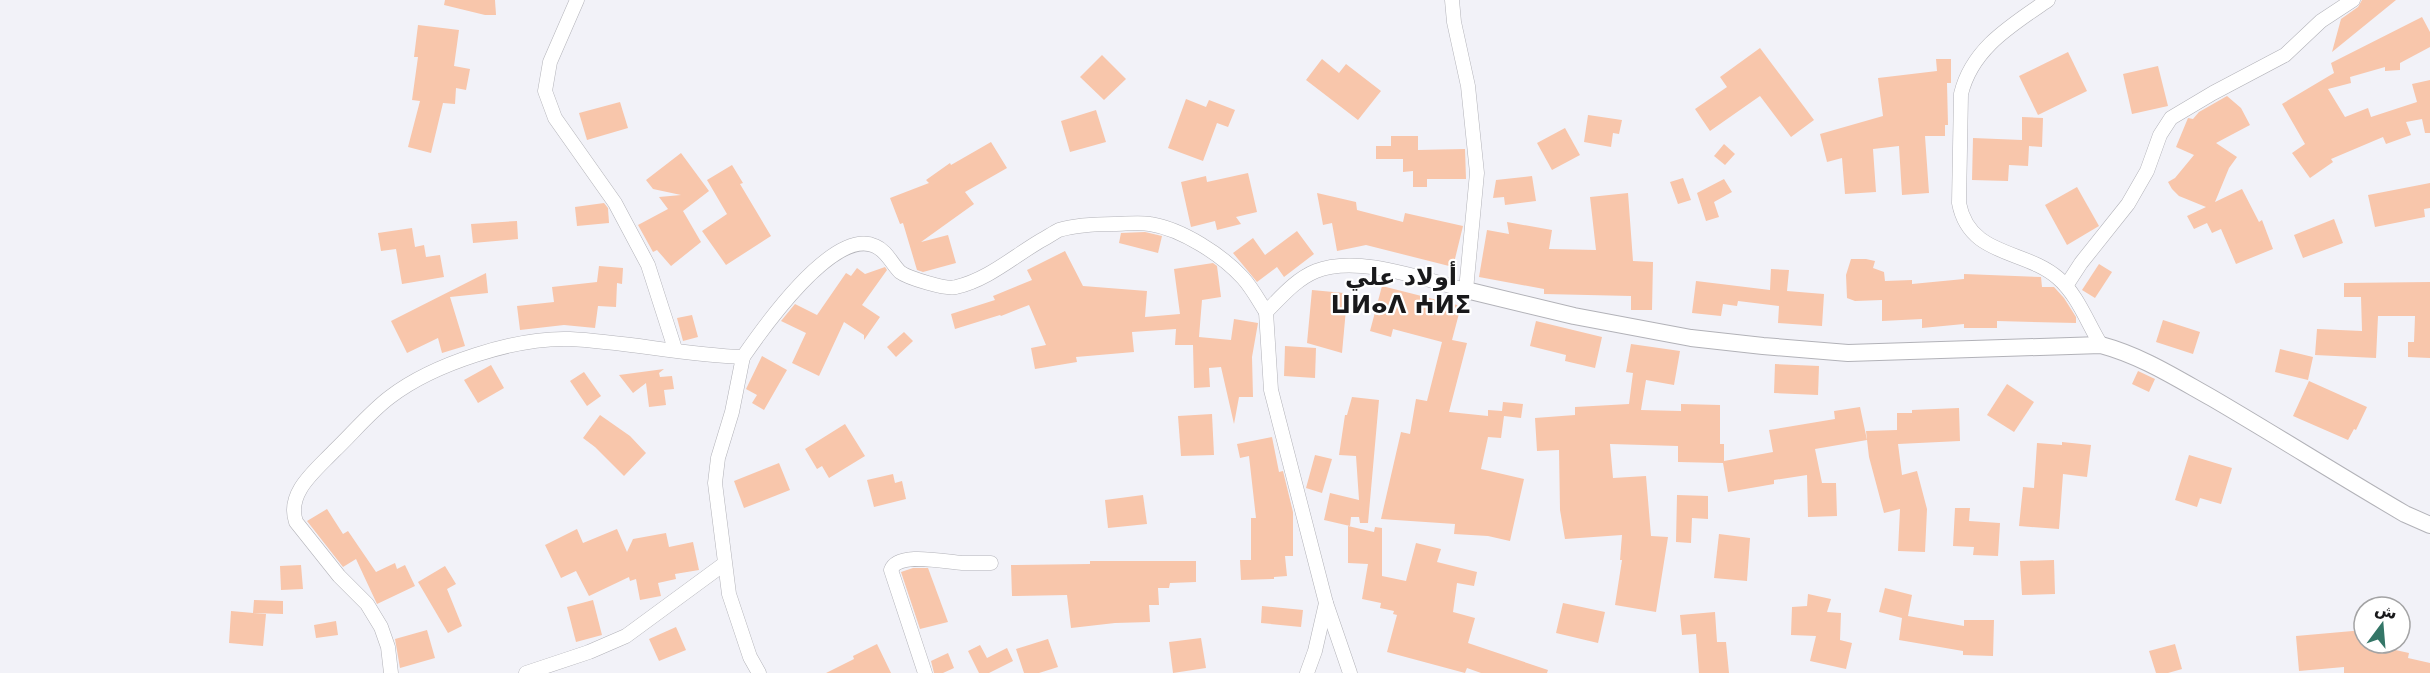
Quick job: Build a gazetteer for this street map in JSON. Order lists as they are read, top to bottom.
{
  "districts": ["أولاد علي ⵡⵍⴰⴷ ⵄⵍⵉ"],
  "north": "top"
}
